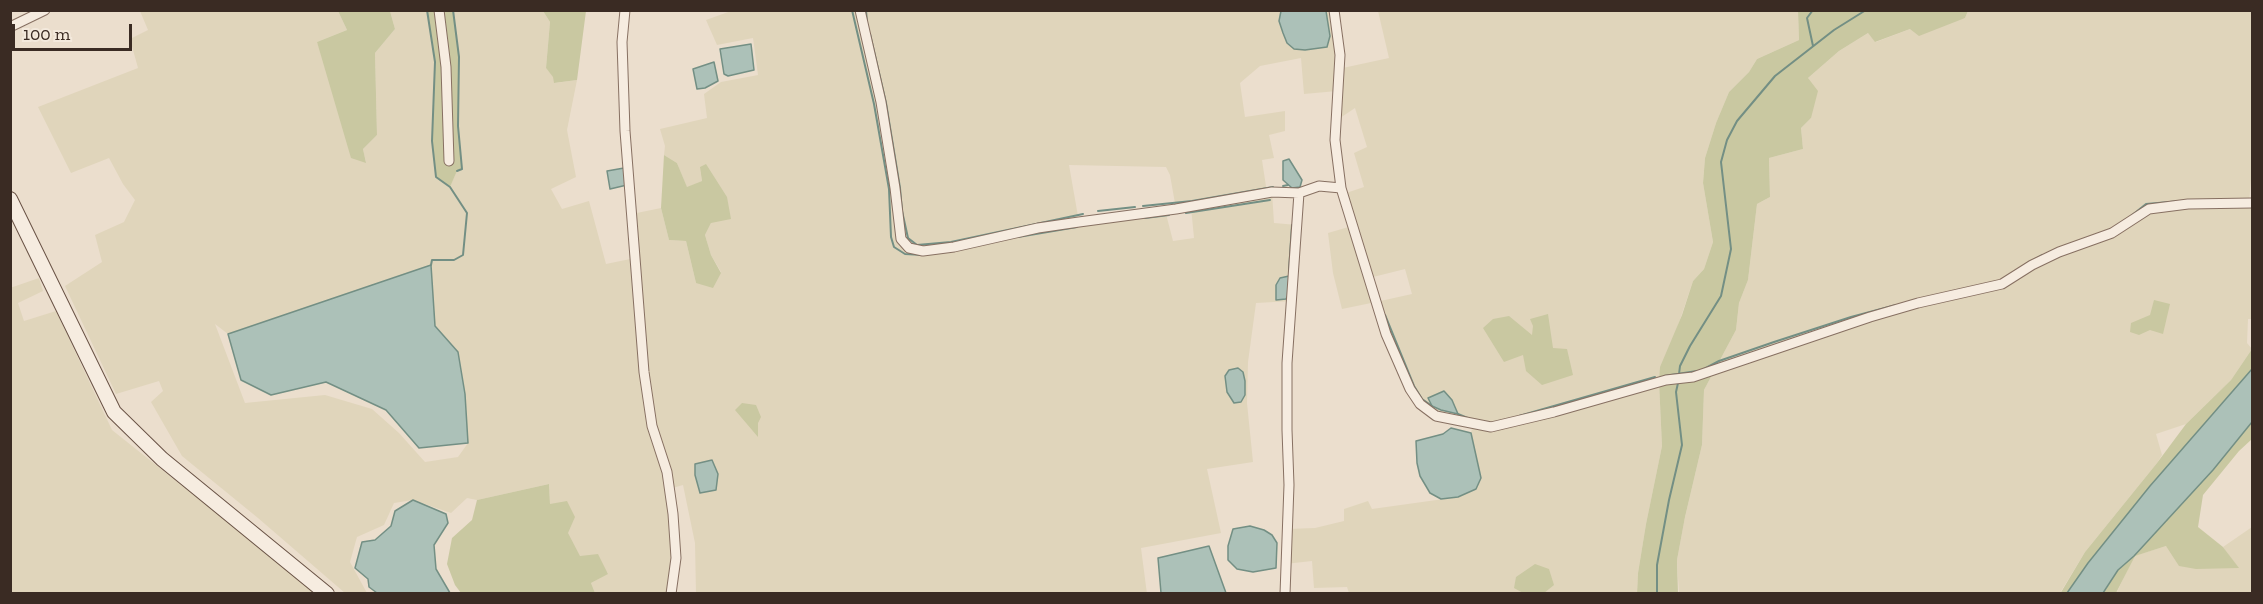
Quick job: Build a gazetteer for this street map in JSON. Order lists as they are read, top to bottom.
{
  "scale_bar": "100 m"
}
